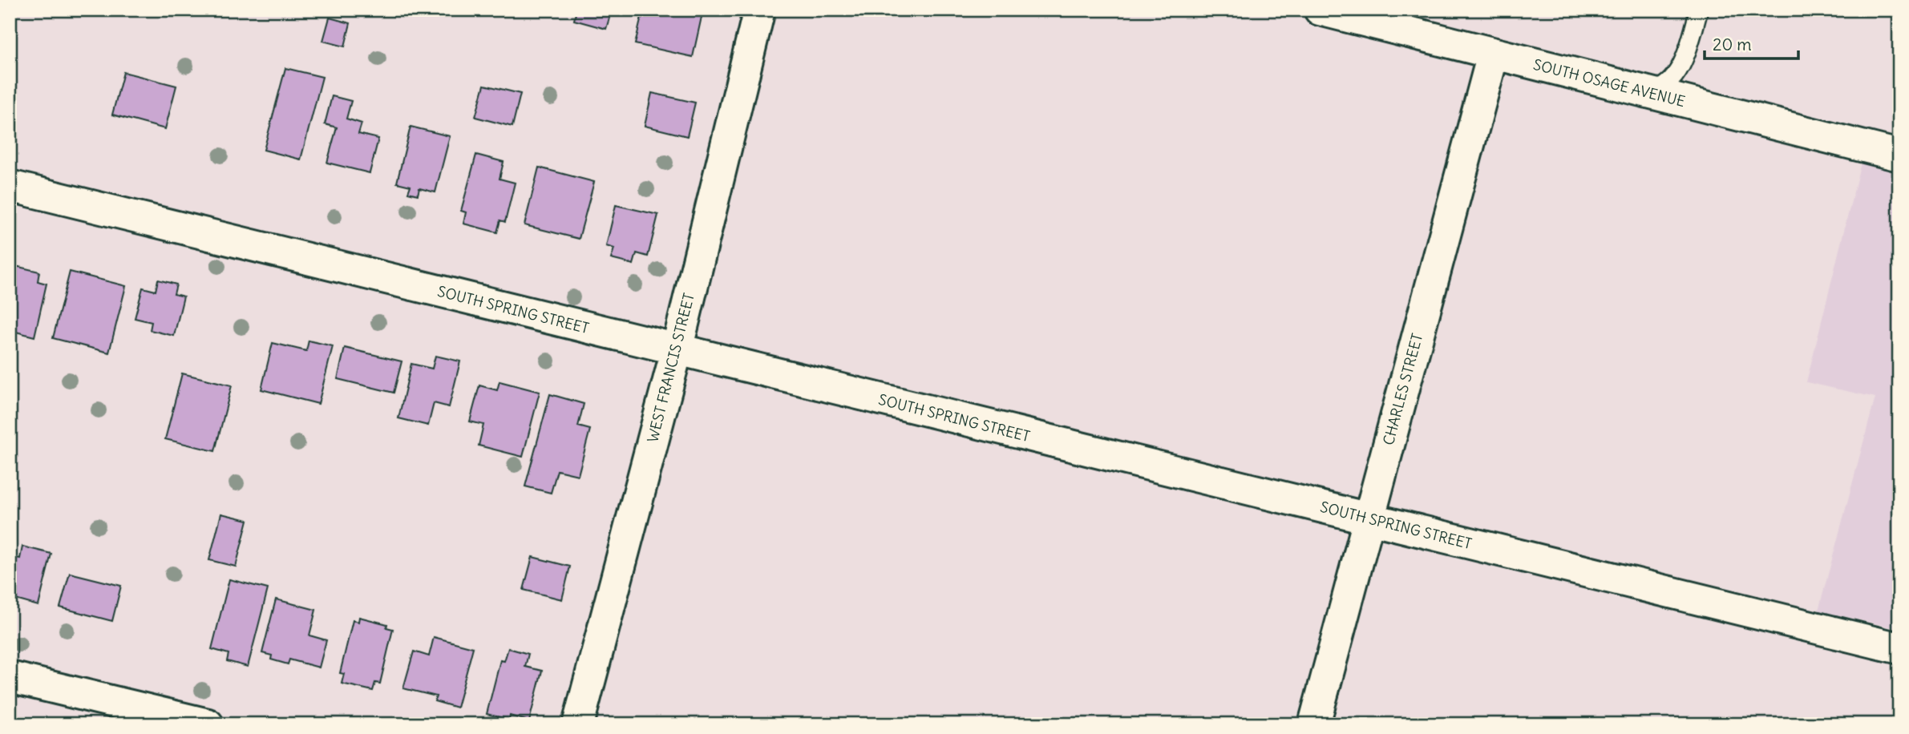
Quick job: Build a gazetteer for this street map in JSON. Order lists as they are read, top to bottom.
{
  "streets": {
    "street": [
      "SOUTH OSAGE AVENUE",
      "SOUTH SPRING STREET",
      "WEST FRANCIS STREET",
      "CHARLES STREET"
    ]
  },
  "crossings": [
    ["SOUTH OSAGE AVENUE", "CHARLES STREET"],
    ["SOUTH SPRING STREET", "WEST FRANCIS STREET"],
    ["SOUTH SPRING STREET", "CHARLES STREET"]
  ],
  "scale_bar": "20 m"
}
